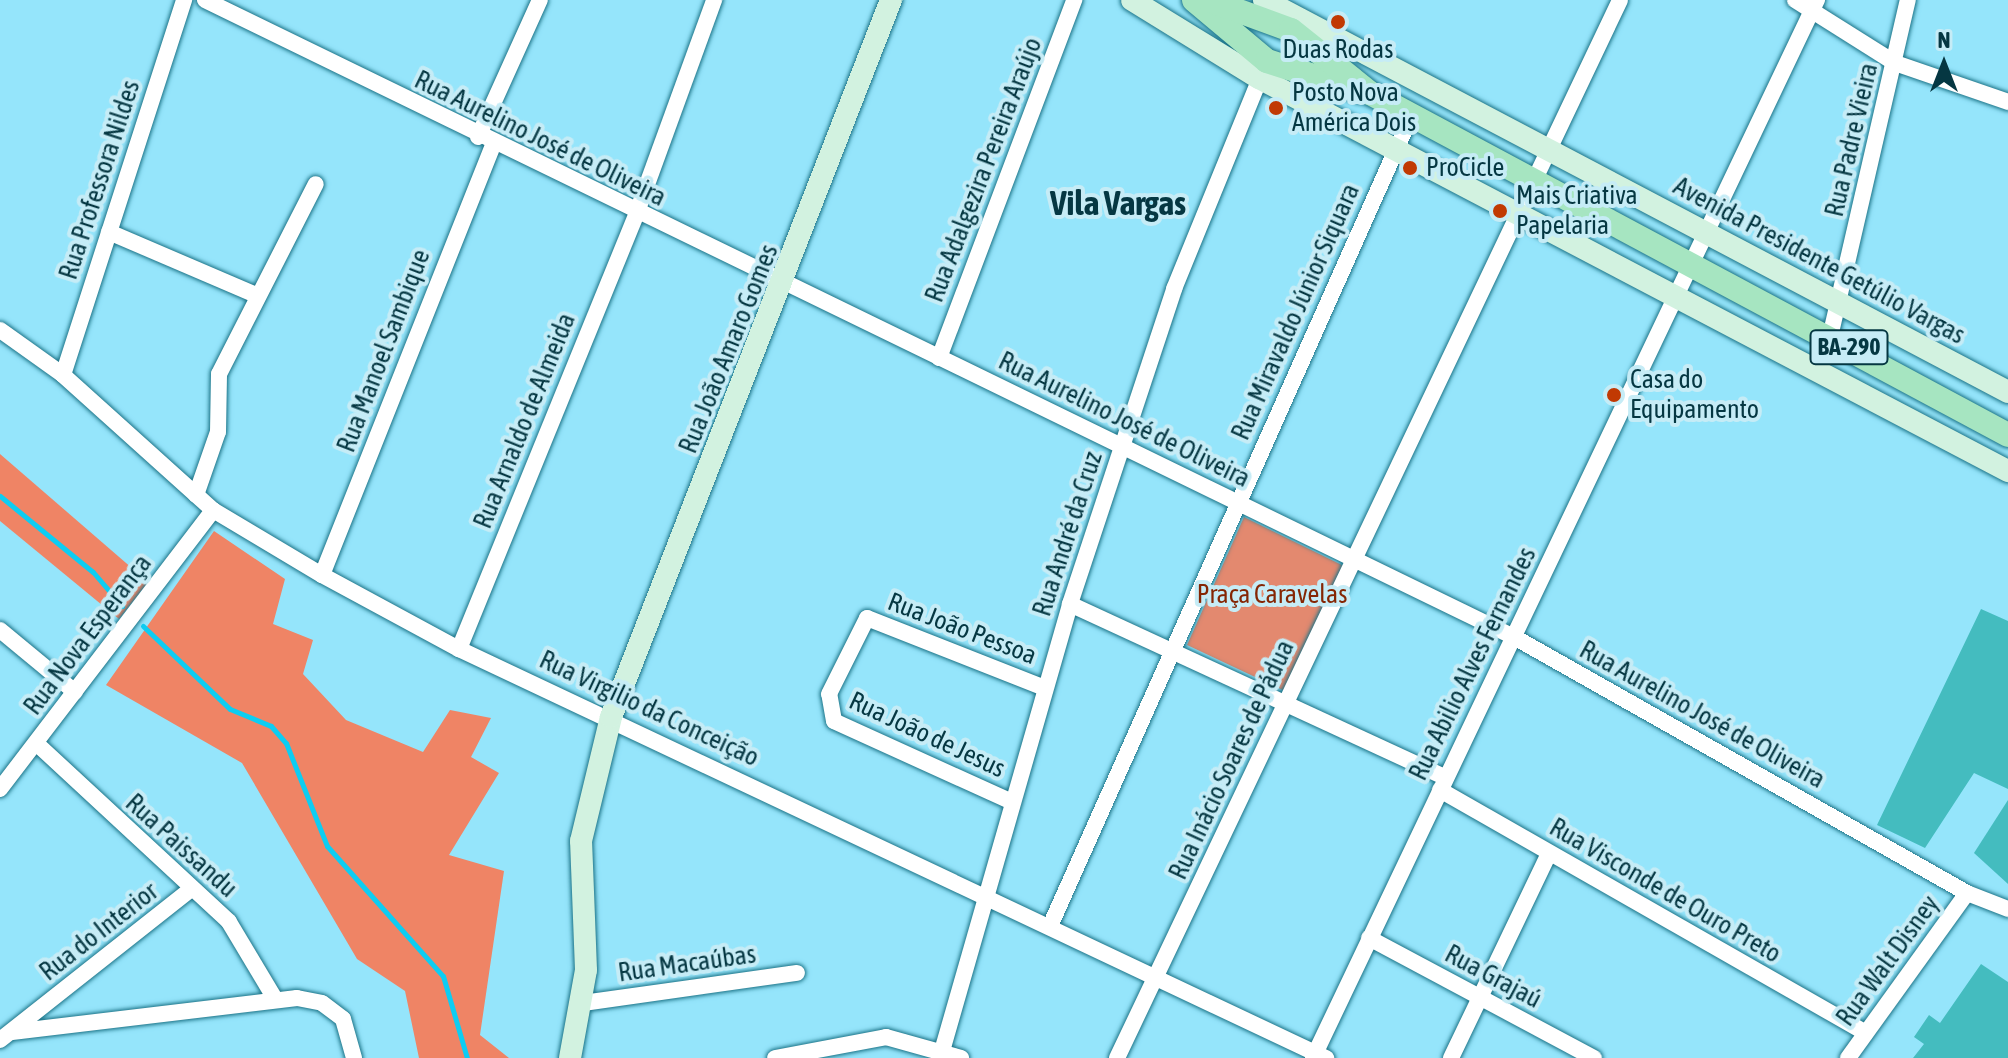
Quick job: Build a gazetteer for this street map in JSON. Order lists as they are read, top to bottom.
{
  "streets": {
    "main road": ["Avenida Presidente Getúlio Vargas", "BA-290"],
    "street": [
      "Rua Aurelino José de Oliveira",
      "Rua Padre Vieira",
      "Rua Adalgezira Pereira Araújo",
      "Rua Professora Nildes",
      "Rua Miravaldo Júnior Siquara",
      "Rua João Amaro Gomes",
      "Rua Manoel Sambique",
      "Rua Arnaldo de Almeida",
      "Rua André da Cruz",
      "Rua João Pessoa",
      "Rua Nova Esperança",
      "Rua Abilio Alves Fernandes",
      "Rua Virgilio da Conceição",
      "Rua João de Jesus",
      "Rua Inácio Soares de Pádua",
      "Rua Paissandu",
      "Rua Visconde de Ouro Preto",
      "Rua do Interior",
      "Rua Walt Disney",
      "Rua Macaúbas",
      "Rua Grajaú"
    ]
  },
  "crossings": [
    ["Rua Aurelino José de Oliveira", "Rua Adalgezira Pereira Araújo"],
    ["Rua Aurelino José de Oliveira", "Rua Miravaldo Júnior Siquara"],
    ["Rua Aurelino José de Oliveira", "Rua João Amaro Gomes"],
    ["Rua Aurelino José de Oliveira", "Rua Manoel Sambique"],
    ["Rua Aurelino José de Oliveira", "Rua Arnaldo de Almeida"],
    ["Rua Aurelino José de Oliveira", "Rua André da Cruz"],
    ["Rua Aurelino José de Oliveira", "Rua Abilio Alves Fernandes"],
    ["Rua Aurelino José de Oliveira", "Rua Inácio Soares de Pádua"],
    ["Rua Aurelino José de Oliveira", "Rua Walt Disney"],
    ["Rua Padre Vieira", "Avenida Presidente Getúlio Vargas"],
    ["Rua Professora Nildes", "Rua Virgilio da Conceição"],
    ["Avenida Presidente Getúlio Vargas", "Rua Miravaldo Júnior Siquara"],
    ["Avenida Presidente Getúlio Vargas", "Rua André da Cruz"],
    ["Avenida Presidente Getúlio Vargas", "Rua Abilio Alves Fernandes"],
    ["Avenida Presidente Getúlio Vargas", "Rua Inácio Soares de Pádua"],
    ["Rua Miravaldo Júnior Siquara", "Rua Virgilio da Conceição"],
    ["Rua Miravaldo Júnior Siquara", "Rua Visconde de Ouro Preto"],
    ["Rua João Amaro Gomes", "Rua Virgilio da Conceição"],
    ["Rua João Amaro Gomes", "Rua Macaúbas"],
    ["Rua Manoel Sambique", "Rua Virgilio da Conceição"],
    ["Rua Arnaldo de Almeida", "Rua Virgilio da Conceição"],
    ["Rua André da Cruz", "Rua João Pessoa"],
    ["Rua André da Cruz", "Rua Virgilio da Conceição"],
    ["Rua André da Cruz", "Rua João de Jesus"],
    ["Rua André da Cruz", "Rua Visconde de Ouro Preto"],
    ["Rua João Pessoa", "Rua João de Jesus"],
    ["Rua Nova Esperança", "Rua Virgilio da Conceição"],
    ["Rua Nova Esperança", "Rua Paissandu"],
    ["Rua Abilio Alves Fernandes", "Rua Virgilio da Conceição"],
    ["Rua Abilio Alves Fernandes", "Rua Visconde de Ouro Preto"],
    ["Rua Abilio Alves Fernandes", "Rua Grajaú"],
    ["Rua Virgilio da Conceição", "Rua Inácio Soares de Pádua"],
    ["Rua Inácio Soares de Pádua", "Rua Visconde de Ouro Preto"],
    ["Rua Paissandu", "Rua do Interior"],
    ["Rua Visconde de Ouro Preto", "Rua Walt Disney"]
  ],
  "districts": ["Vila Vargas"],
  "parks": ["Praça Caravelas"],
  "places": [
    "Duas Rodas",
    "Posto Nova América Dois",
    "ProCicle",
    "Mais Criativa Papelaria",
    "Casa do Equipamento"
  ],
  "north": "top"
}
